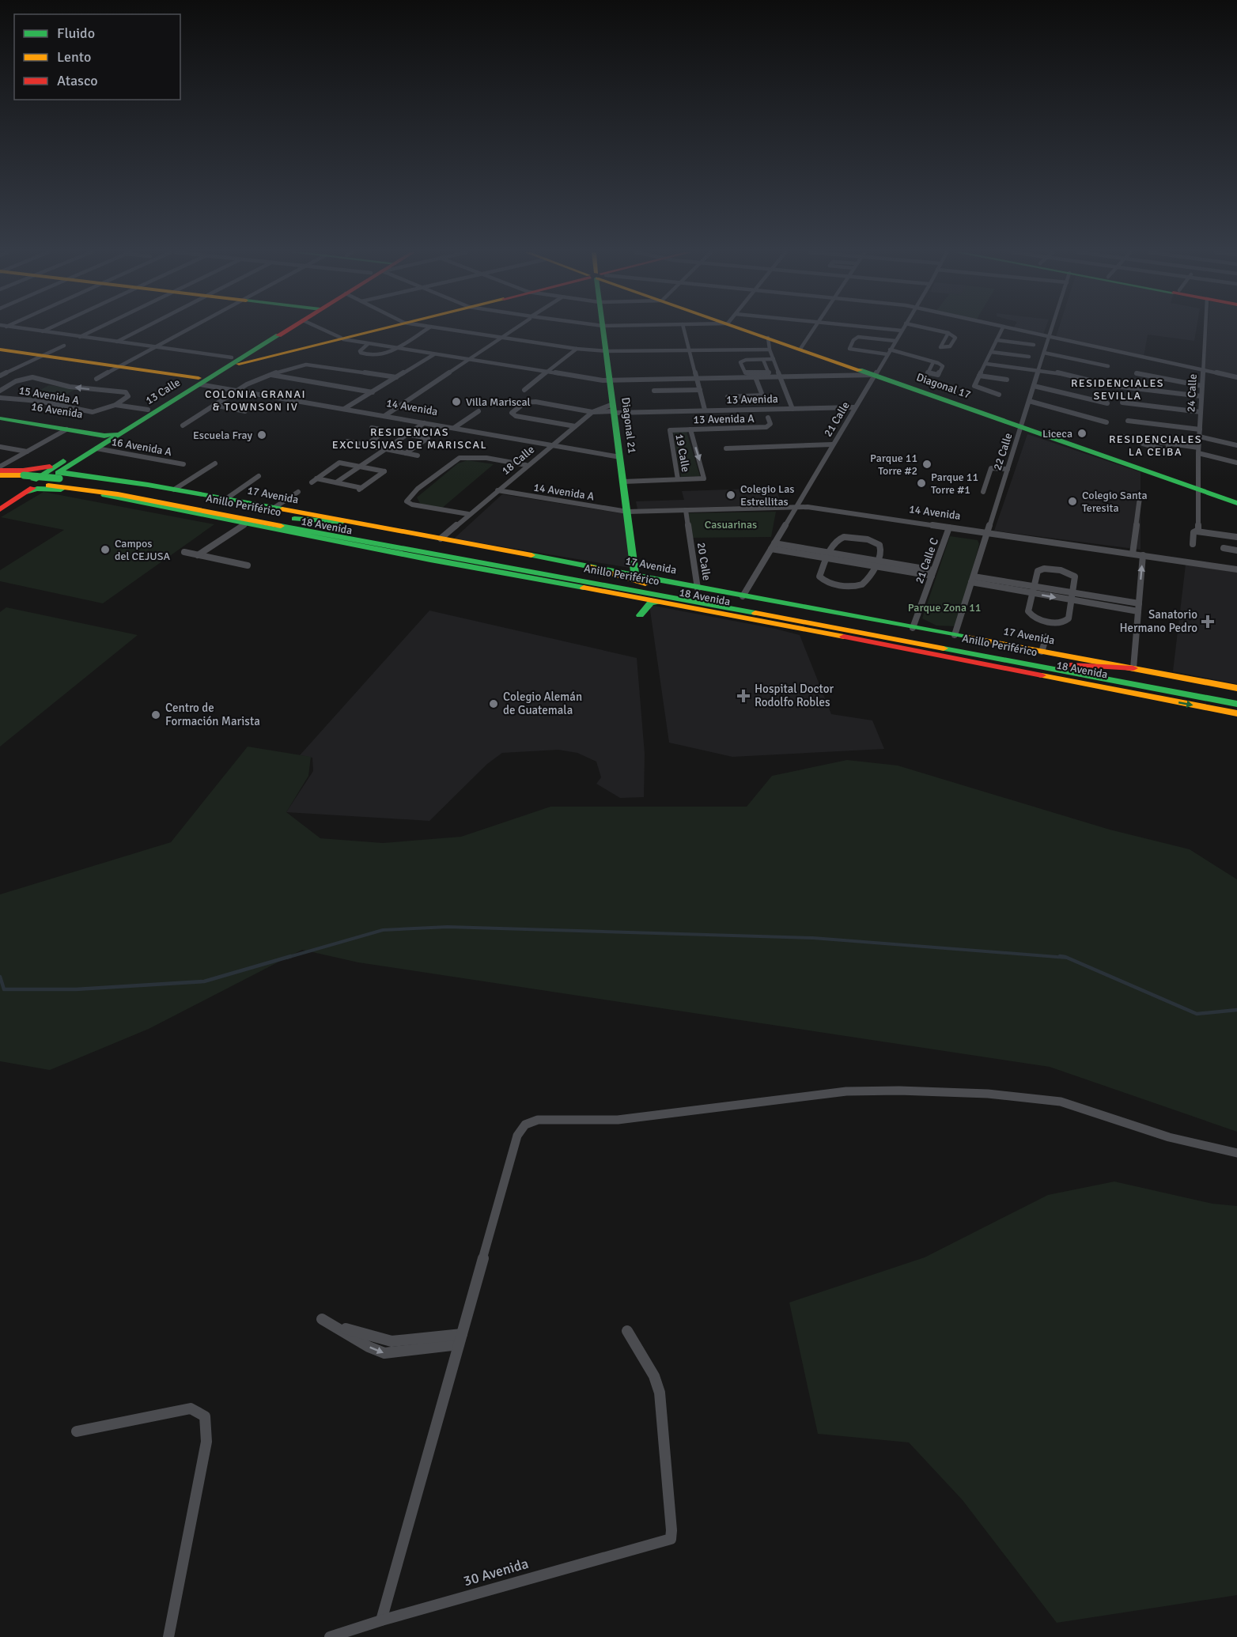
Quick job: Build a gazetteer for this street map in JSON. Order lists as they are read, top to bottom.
{
  "streets": {
    "main road": [
      "Diagonal 17",
      "13 Calle",
      "14 Avenida",
      "16 Avenida",
      "Diagonal 21",
      "17 Avenida",
      "Anillo Periférico",
      "18 Avenida"
    ],
    "street": [
      "24 Calle",
      "15 Avenida A",
      "13 Avenida",
      "13 Avenida A",
      "21 Calle",
      "16 Avenida A",
      "22 Calle",
      "19 Calle",
      "18 Calle",
      "14 Avenida A",
      "21 Calle C",
      "20 Calle",
      "30 Avenida"
    ]
  },
  "crossings": [
    ["Diagonal 17", "24 Calle"],
    ["Diagonal 17", "21 Calle"],
    ["Diagonal 17", "22 Calle"],
    ["13 Calle", "14 Avenida"],
    ["13 Calle", "16 Avenida"],
    ["13 Calle", "16 Avenida A"],
    ["13 Calle", "17 Avenida"],
    ["13 Calle", "Anillo Periférico"],
    ["13 Calle", "18 Avenida"],
    ["13 Avenida", "21 Calle"],
    ["13 Avenida", "Diagonal 21"],
    ["13 Avenida", "18 Calle"],
    ["14 Avenida", "21 Calle"],
    ["14 Avenida", "Diagonal 21"],
    ["14 Avenida", "22 Calle"],
    ["14 Avenida", "18 Calle"],
    ["14 Avenida", "14 Avenida A"],
    ["14 Avenida", "21 Calle C"],
    ["14 Avenida", "20 Calle"],
    ["13 Avenida A", "19 Calle"],
    ["21 Calle", "17 Avenida"],
    ["Diagonal 21", "14 Avenida A"],
    ["Diagonal 21", "17 Avenida"],
    ["22 Calle", "17 Avenida"],
    ["18 Calle", "14 Avenida A"],
    ["18 Calle", "17 Avenida"],
    ["17 Avenida", "Anillo Periférico"],
    ["17 Avenida", "21 Calle C"],
    ["17 Avenida", "20 Calle"]
  ],
  "one_way": ["18 Avenida"],
  "districts": [
    "RESIDENCIALES SEVILLA",
    "COLONIA GRANAI & TOWNSON IV",
    "RESIDENCIAS EXCLUSIVAS DE MARISCAL",
    "RESIDENCIALES LA CEIBA"
  ],
  "parks": ["Casuarinas", "Parque Zona 11"],
  "places": {
    "other": [
      "Villa Mariscal",
      "Liceca",
      "Escuela Fray",
      "Parque 11 Torre #2",
      "Parque 11 Torre #1",
      "Colegio Las Estrellitas",
      "Colegio Santa Teresita",
      "Campos del CEJUSA",
      "Colegio Alemán de Guatemala",
      "Centro de Formación Marista"
    ],
    "health": ["Sanatorio Hermano Pedro", "Hospital Doctor Rodolfo Robles"]
  },
  "legend": ["Fluido", "Lento", "Atasco"]
}
